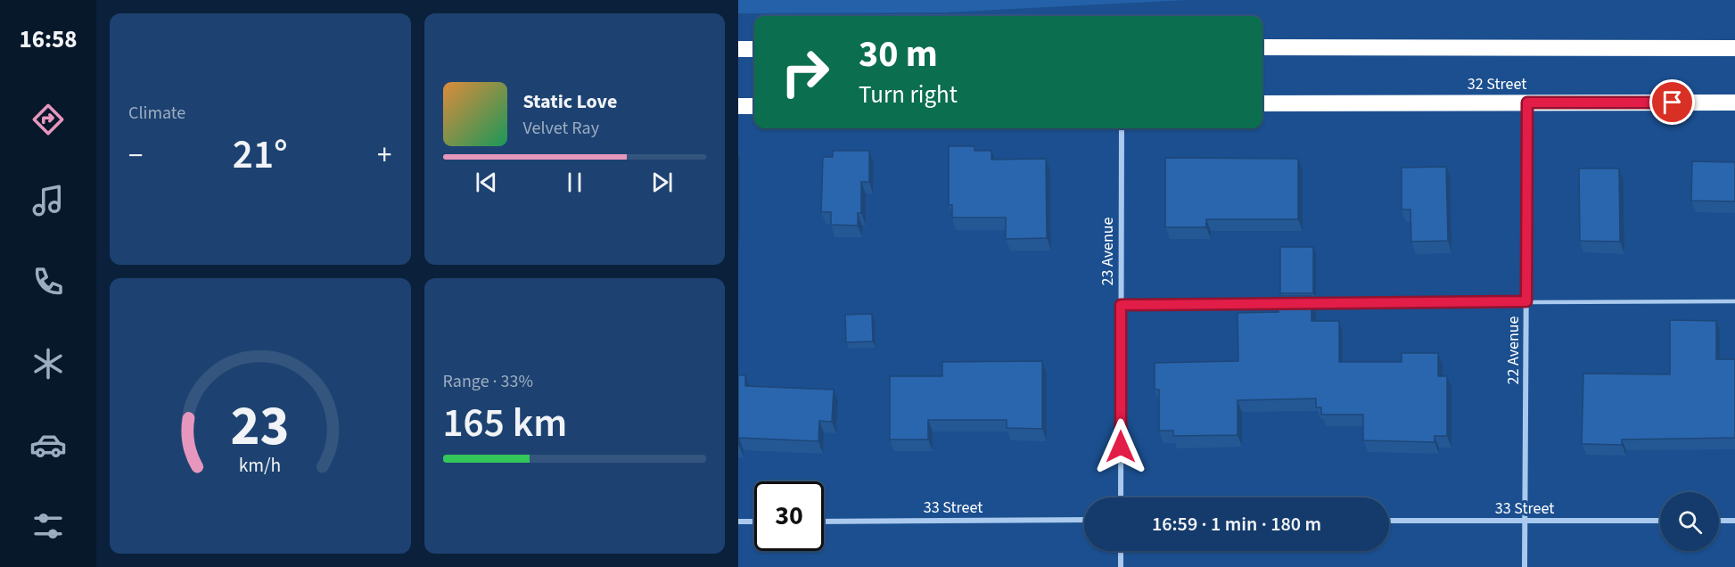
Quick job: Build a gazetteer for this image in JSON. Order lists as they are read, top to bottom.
{
  "streets": {
    "highway": ["32 Street"],
    "street": ["23 Avenue", "22 Avenue", "33 Street"]
  },
  "crossings": [
    ["32 Street", "22 Avenue"],
    ["22 Avenue", "33 Street"]
  ],
  "page": {
    "tabs": "16:58",
    "tile": [
      "Climate",
      ["Range · 33%", "165 km"]
    ],
    "turn": ["30 m", "Turn right"],
    "song": ["Static Love", "Velvet Ray"],
    "heat": ["−", "21°", "+"],
    "limit": "30",
    "trip": "16:59 · 1 min · 180 m",
    "gauge": ["23", "km/h"]
  }
}
